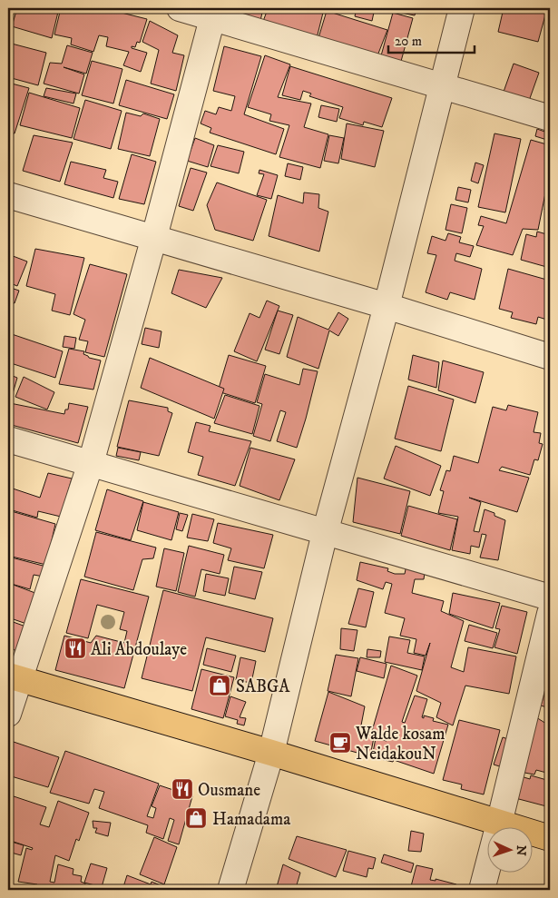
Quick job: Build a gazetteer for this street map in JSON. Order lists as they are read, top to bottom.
{
  "places": {
    "restaurant": ["Ali Abdoulaye", "Ousmane"],
    "shop": ["SABGA", "Hamadama"],
    "cafe": ["Walde kosam NeidakouN"]
  },
  "scale_bar": "20 m",
  "north": "right"
}
